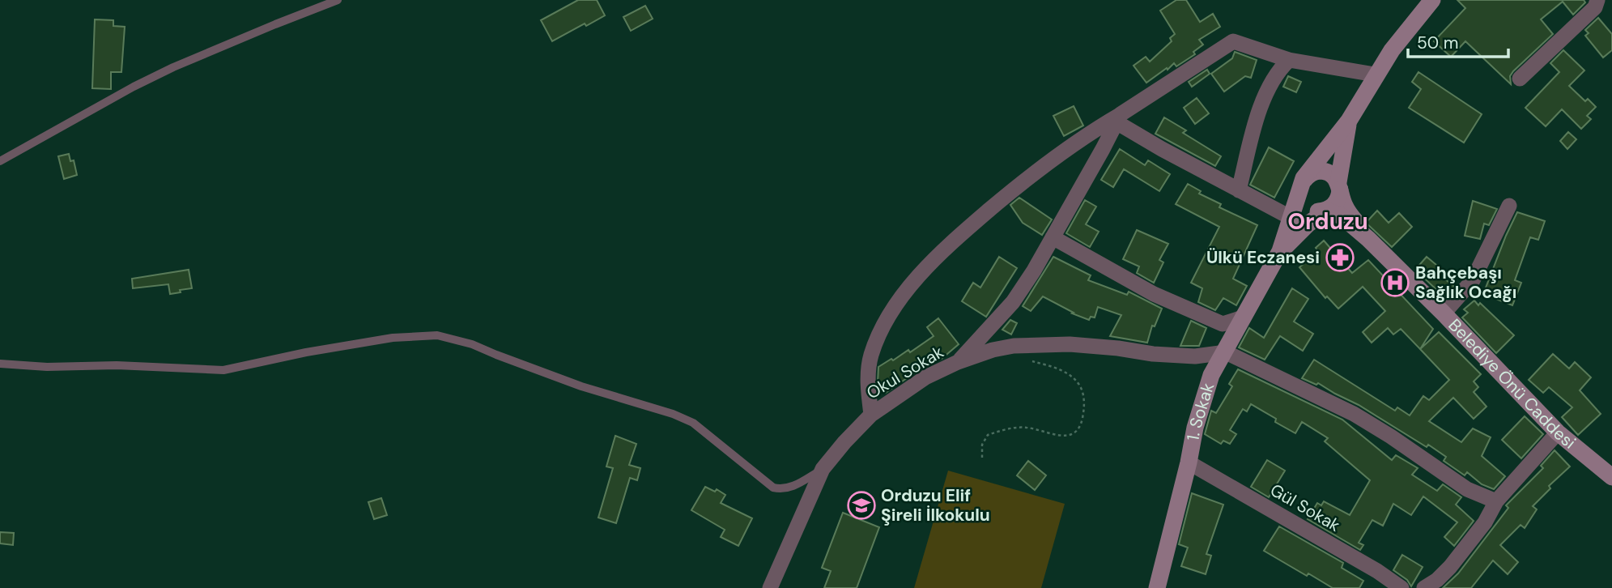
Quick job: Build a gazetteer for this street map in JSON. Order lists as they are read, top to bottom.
{
  "streets": {
    "street": [
      "Okul Sokak",
      "Belediye Önü Caddesi",
      "1. Sokak",
      "Gül Sokak"
    ]
  },
  "crossings": [
    ["Okul Sokak", "1. Sokak"],
    ["1. Sokak", "Gül Sokak"]
  ],
  "districts": ["Orduzu"],
  "places": {
    "pharmacy": ["Ülkü Eczanesi"],
    "hospital": ["Bahçebaşı Sağlık Ocağı"],
    "school or university": ["Orduzu Elif Şireli İlkokulu"]
  },
  "scale_bar": "50 m"
}
